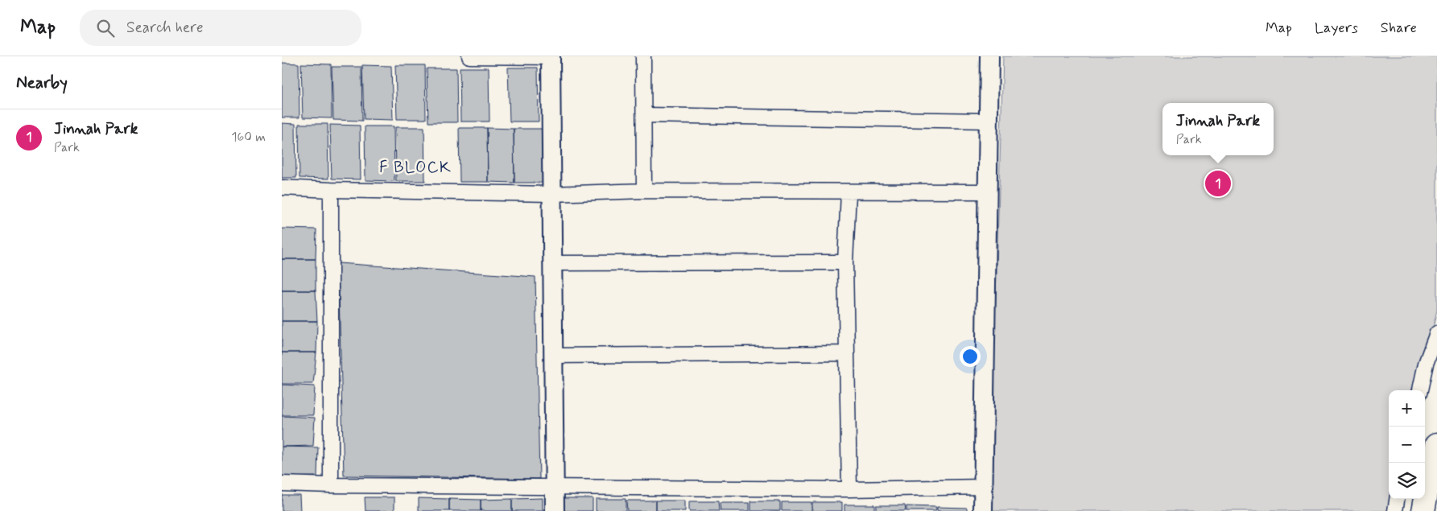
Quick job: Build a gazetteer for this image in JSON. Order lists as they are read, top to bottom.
{
  "districts": ["F BLOCK"],
  "page": {
    "header": "Map",
    "search": "Search here",
    "nav": ["Map", "Layers", "Share"],
    "heading": "Nearby",
    "popup": ["Jinnah Park", "Park"],
    "list": [
      {
        "mark": "1",
        "name": "Jinnah Park",
        "note": "Park",
        "value": "160 m"
      }
    ],
    "pins": "1",
    "map_buttons": ["+", "−"]
  }
}
